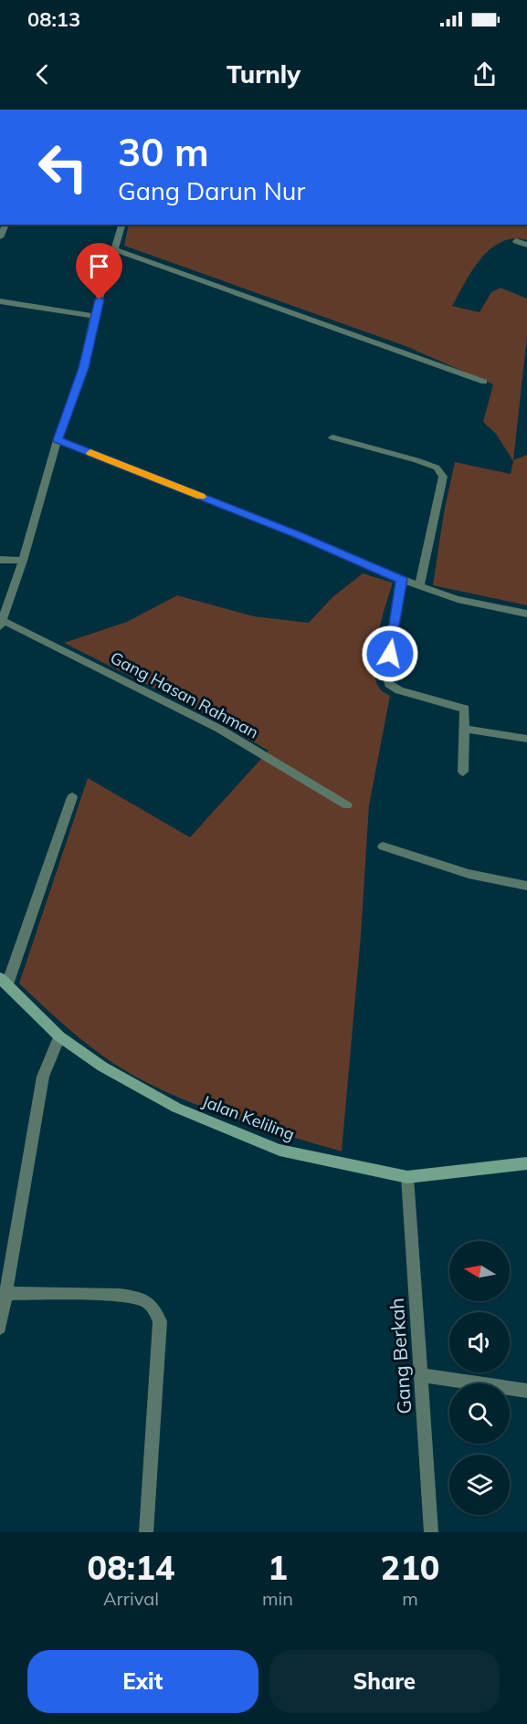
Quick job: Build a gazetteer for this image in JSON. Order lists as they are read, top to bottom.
{
  "streets": {
    "street": ["Gang Hasan Rahman", "Jalan Keliling", "Gang Berkah"]
  },
  "crossings": [
    ["Jalan Keliling", "Gang Berkah"]
  ],
  "north": "left",
  "page": {
    "status": "08:13",
    "header": "Turnly",
    "turn": ["30 m", "Gang Darun Nur"],
    "eta": [
      "08:14",
      "Arrival",
      "1",
      "min",
      "210",
      "m"
    ],
    "buttons": ["Exit", "Share"]
  }
}
